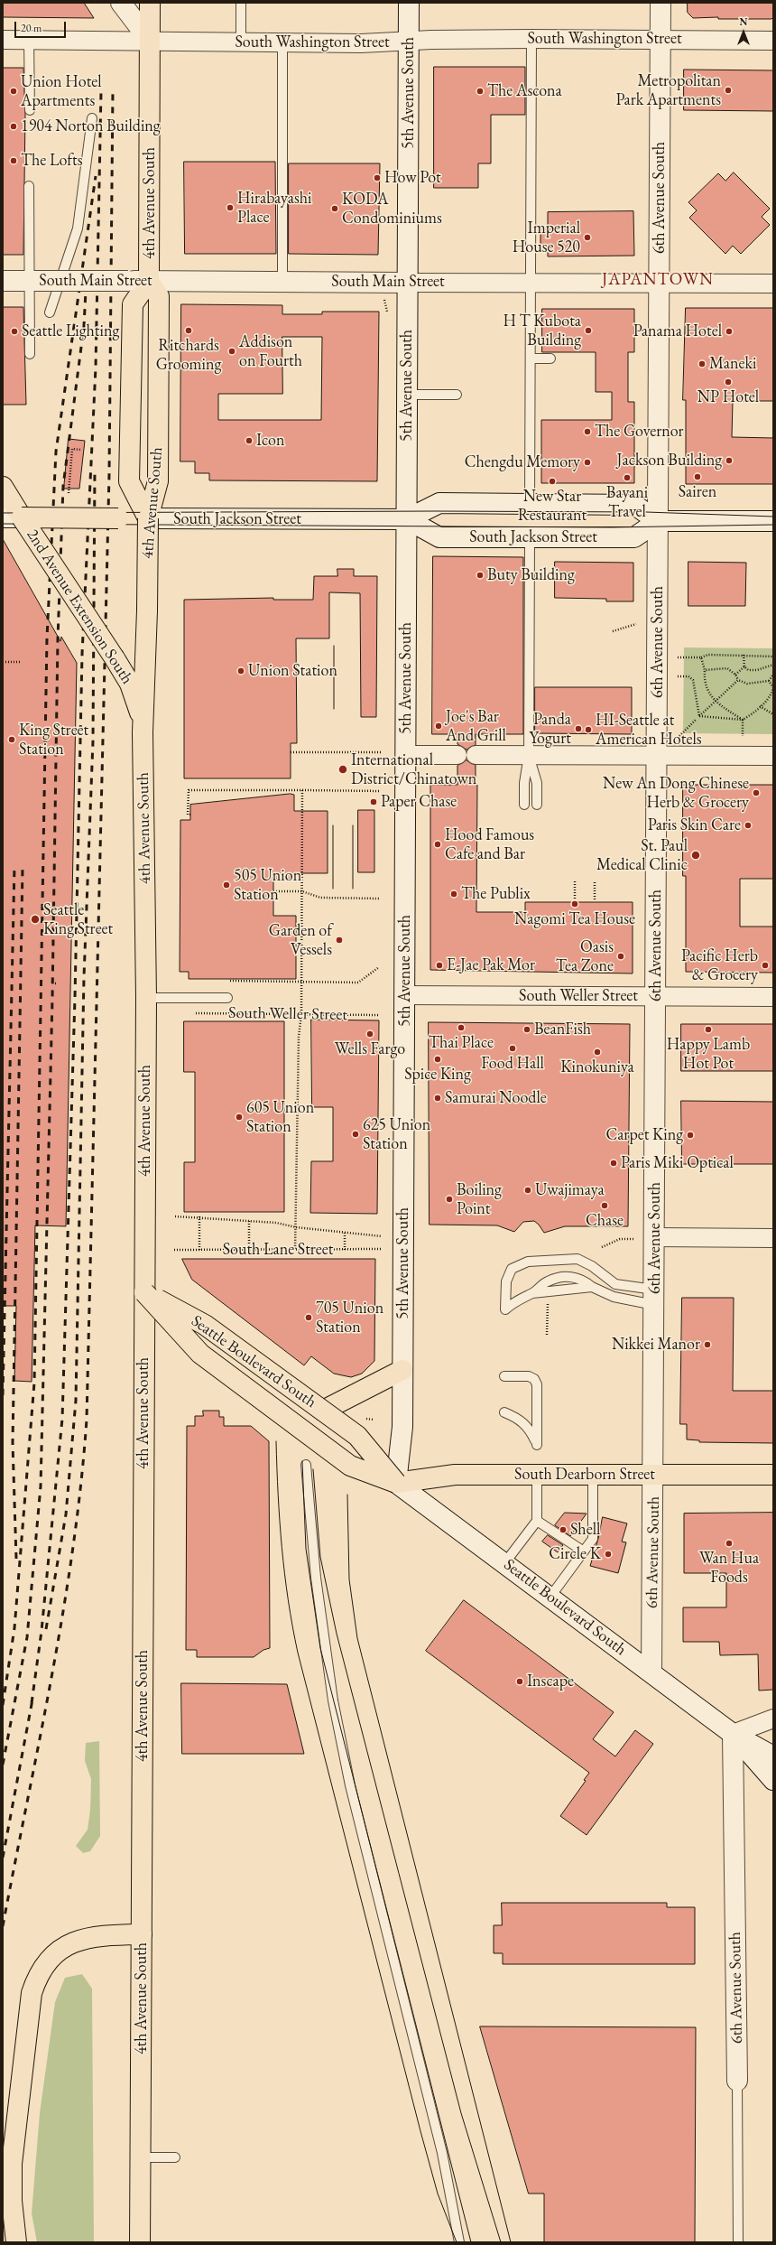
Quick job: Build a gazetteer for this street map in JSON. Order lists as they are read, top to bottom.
{
  "streets": {
    "main road": [
      "5th Avenue South",
      "6th Avenue South",
      "4th Avenue South",
      "South Main Street",
      "South Jackson Street",
      "2nd Avenue Extension South",
      "Seattle Boulevard South",
      "South Dearborn Street"
    ],
    "street": ["South Washington Street", "South Weller Street"],
    "path": ["South Lane Street"]
  },
  "crossings": [
    ["South Washington Street", "5th Avenue South"],
    ["South Washington Street", "6th Avenue South"],
    ["South Washington Street", "4th Avenue South"],
    ["5th Avenue South", "South Main Street"],
    ["5th Avenue South", "South Jackson Street"],
    ["5th Avenue South", "South Weller Street"],
    ["5th Avenue South", "Seattle Boulevard South"],
    ["5th Avenue South", "South Dearborn Street"],
    ["6th Avenue South", "South Main Street"],
    ["6th Avenue South", "South Jackson Street"],
    ["6th Avenue South", "South Weller Street"],
    ["6th Avenue South", "Seattle Boulevard South"],
    ["6th Avenue South", "South Dearborn Street"],
    ["4th Avenue South", "South Main Street"],
    ["4th Avenue South", "South Jackson Street"],
    ["4th Avenue South", "2nd Avenue Extension South"],
    ["4th Avenue South", "South Weller Street"],
    ["4th Avenue South", "Seattle Boulevard South"],
    ["South Jackson Street", "2nd Avenue Extension South"],
    ["Seattle Boulevard South", "South Dearborn Street"]
  ],
  "districts": ["JAPANTOWN"],
  "places": [
    "Metropolitan Park Apartments",
    "Union Hotel Apartments",
    "The Ascona",
    "1904 Norton Building",
    "The Lofts",
    "How Pot",
    "Hirabayashi Place",
    "KODA Condominiums",
    "Imperial House 520",
    "Ritchards Grooming",
    "H T Kubota Building",
    "Seattle Lighting",
    "Panama Hotel",
    "Addison on Fourth",
    "Maneki",
    "NP Hotel",
    "The Governor",
    "Icon",
    "Jackson Building",
    "Chengdu Memory",
    "Sairen",
    "Bayani Travel",
    "New Star Restaurant",
    "Buty Building",
    "Union Station",
    "Joe's Bar And Grill",
    "Panda Yogurt",
    "HI-Seattle at American Hotels",
    "King Street Station",
    "International District/Chinatown",
    "New An Dong Chinese Herb & Grocery",
    "Paper Chase",
    "Paris Skin Care",
    "Hood Famous Cafe and Bar",
    "St. Paul Medical Clinic",
    "505 Union Station",
    "The Publix",
    "Nagomi Tea House",
    "Seattle King Street",
    "Garden of Vessels",
    "Oasis Tea Zone",
    "E-Jae Pak Mor",
    "Pacific Herb & Grocery",
    "Thai Place",
    "BeanFish",
    "Happy Lamb Hot Pot",
    "Wells Fargo",
    "Food Hall",
    "Kinokuniya",
    "Spice King",
    "Samurai Noodle",
    "605 Union Station",
    "625 Union Station",
    "Carpet King",
    "Paris Miki Optical",
    "Uwajimaya",
    "Boiling Point",
    "Chase",
    "705 Union Station",
    "Nikkei Manor",
    "Shell",
    "Wan Hua Foods",
    "Circle K",
    "Inscape"
  ],
  "scale_bar": "20 m",
  "north": "top"
}
